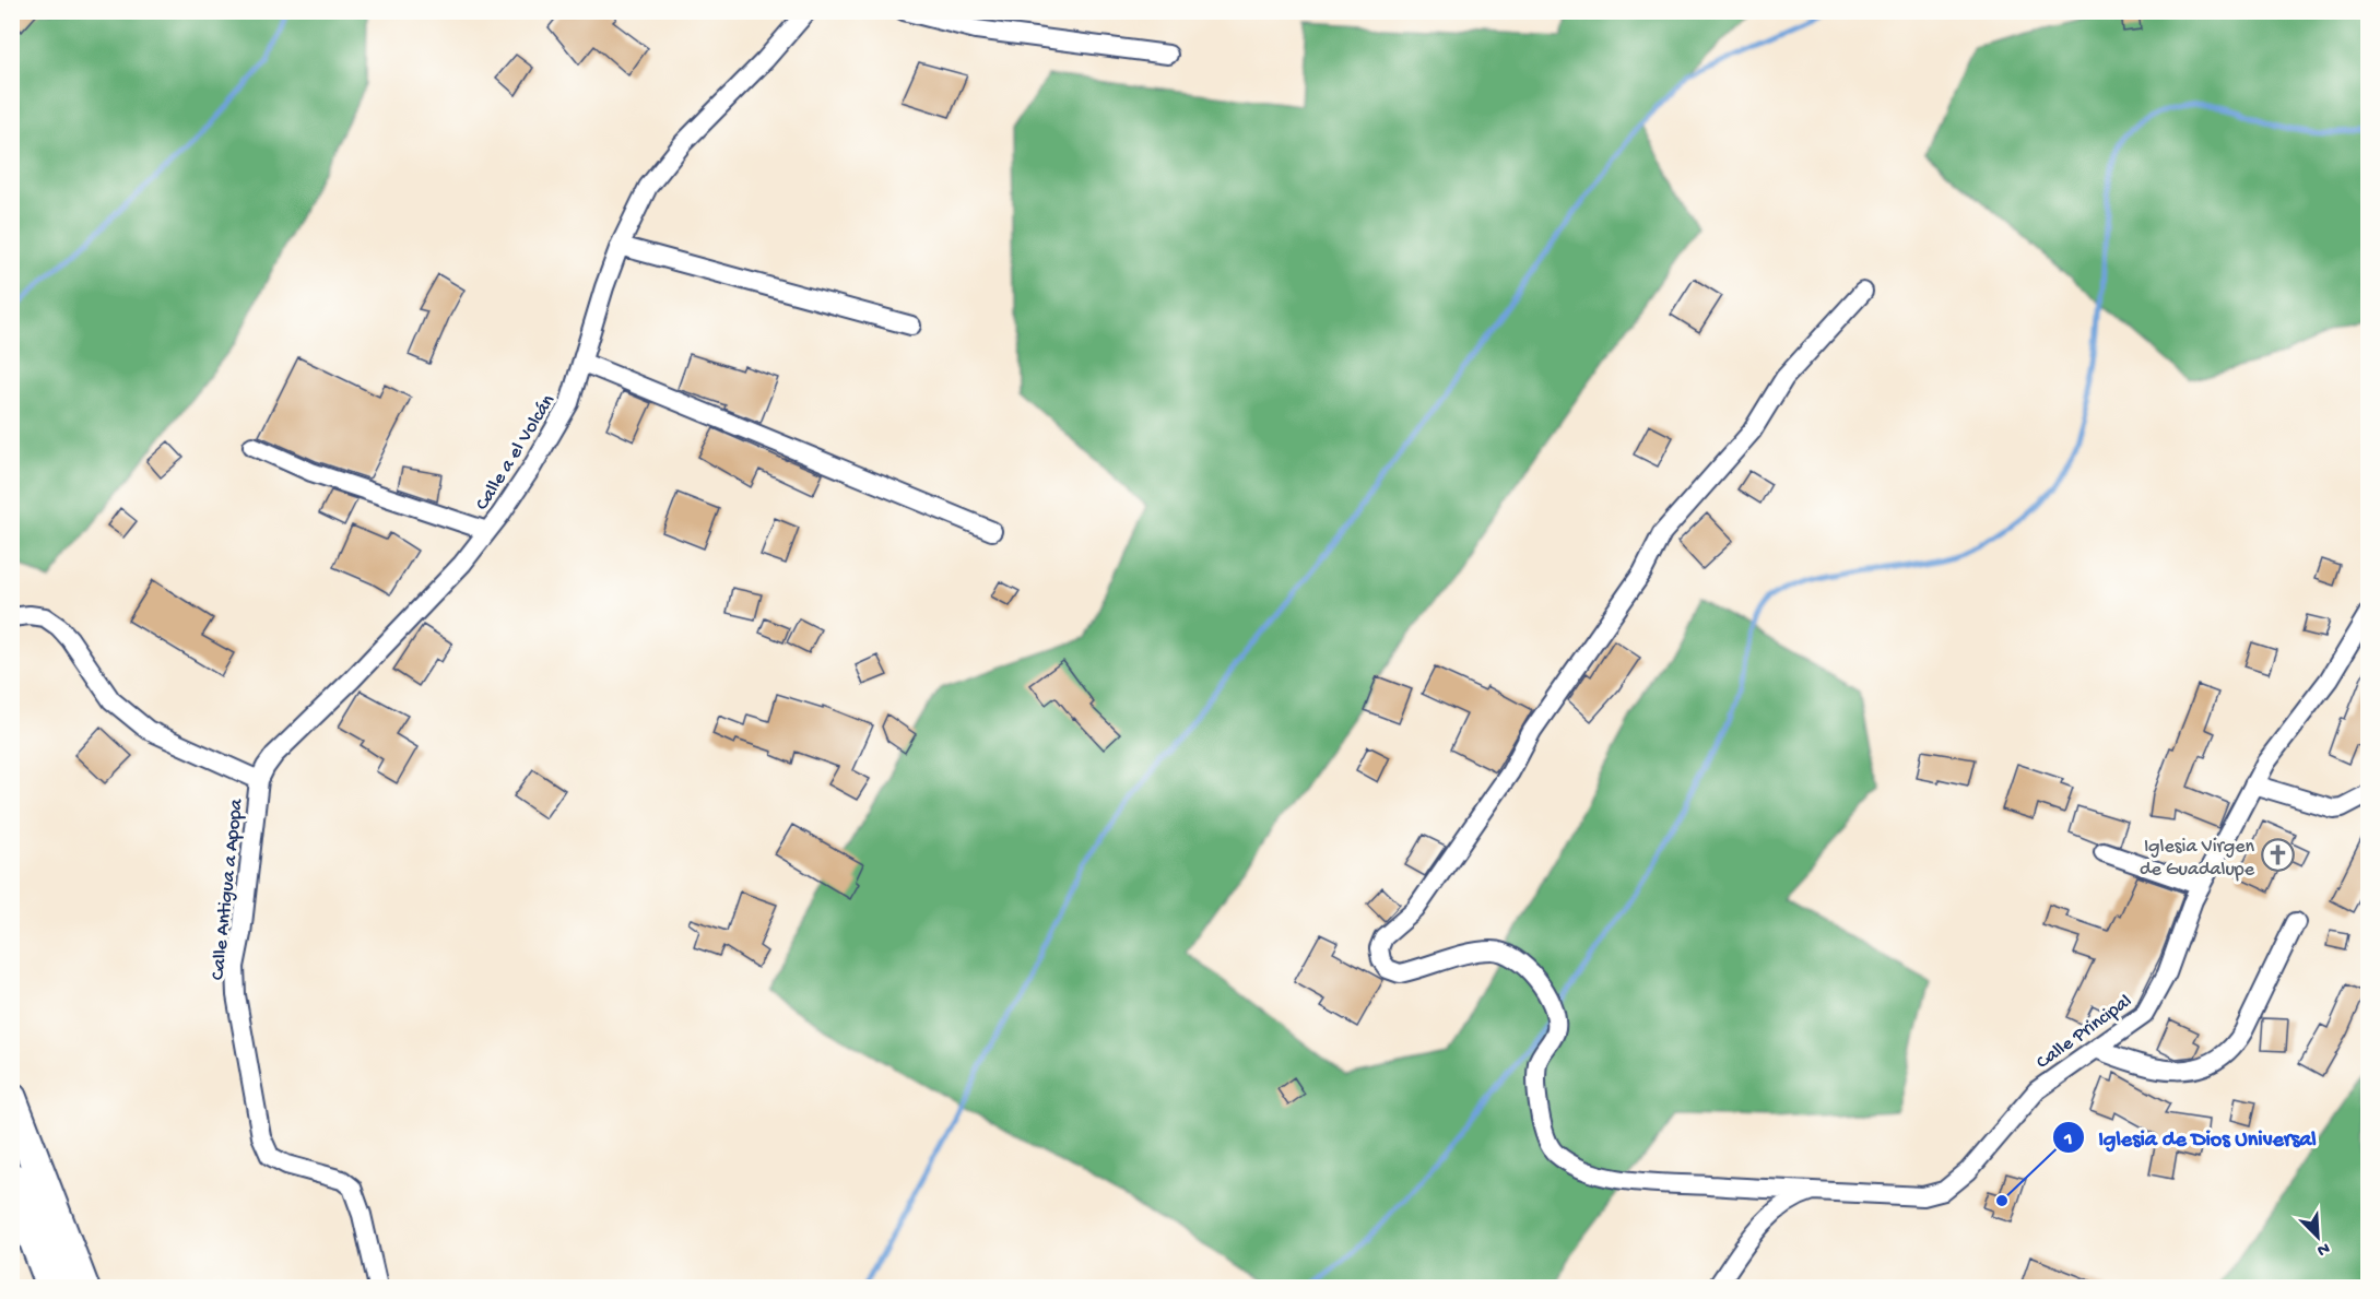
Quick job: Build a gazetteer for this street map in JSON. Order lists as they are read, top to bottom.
{
  "streets": {
    "street": ["Calle a el Volcán", "Calle Antigua a Apopa", "Calle Principal"]
  },
  "crossings": [
    ["Calle a el Volcán", "Calle Antigua a Apopa"]
  ],
  "places": {
    "church": ["Iglesia Virgen de Guadalupe"],
    "other": ["Iglesia de Dios Universal"]
  },
  "north": "bottom right"
}
